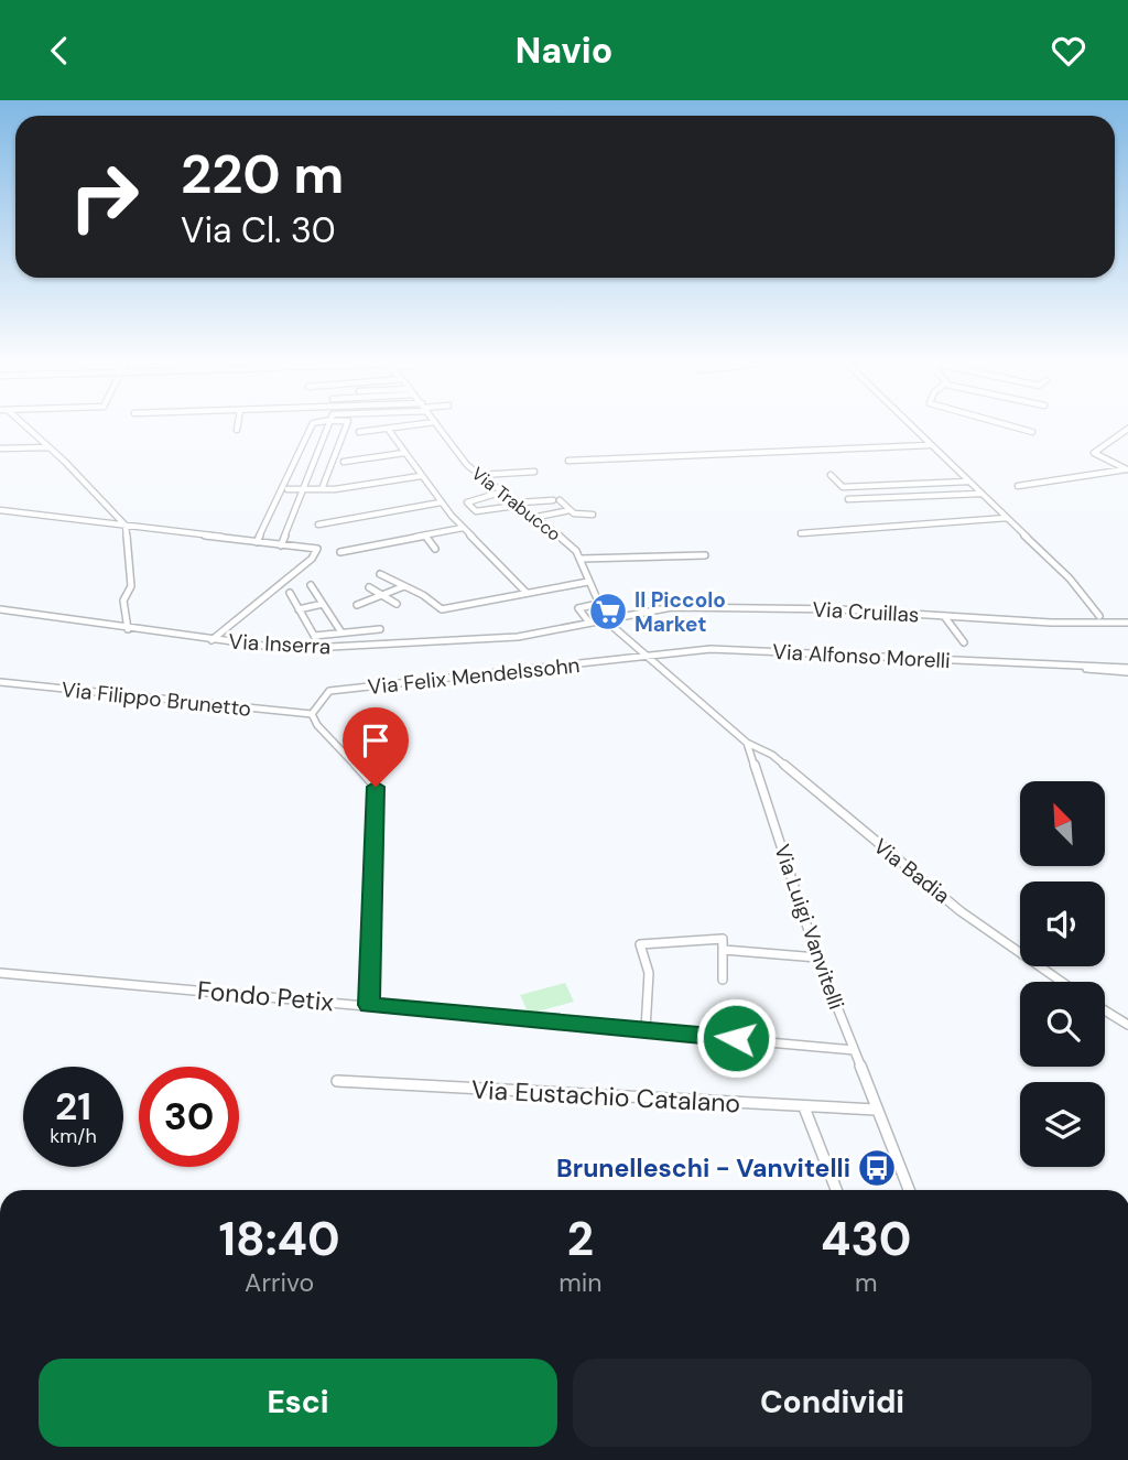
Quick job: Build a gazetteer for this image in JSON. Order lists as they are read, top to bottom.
{
  "streets": {
    "street": [
      "Via Trabucco",
      "Via Cruillas",
      "Via Inserra",
      "Via Alfonso Morelli",
      "Via Felix Mendelssohn",
      "Via Filippo Brunetto",
      "Via Badia",
      "Via Luigi Vanvitelli",
      "Fondo Petix",
      "Via Eustachio Catalano"
    ]
  },
  "crossings": [
    ["Via Trabucco", "Via Cruillas"],
    ["Via Trabucco", "Via Inserra"],
    ["Via Trabucco", "Via Alfonso Morelli"],
    ["Via Trabucco", "Via Felix Mendelssohn"],
    ["Via Trabucco", "Via Badia"],
    ["Via Trabucco", "Via Luigi Vanvitelli"],
    ["Via Cruillas", "Via Inserra"],
    ["Via Alfonso Morelli", "Via Felix Mendelssohn"],
    ["Via Felix Mendelssohn", "Via Filippo Brunetto"],
    ["Via Badia", "Via Luigi Vanvitelli"],
    ["Via Luigi Vanvitelli", "Fondo Petix"],
    ["Via Luigi Vanvitelli", "Via Eustachio Catalano"]
  ],
  "places": {
    "supermarket": ["Il Piccolo Market"],
    "bus stop": ["Brunelleschi - Vanvitelli"]
  },
  "north": "top left",
  "page": {
    "header": "Navio",
    "turn": ["220 m", "Via Cl. 30"],
    "speed": "21 km/h",
    "limit": "30",
    "eta": [
      "18:40",
      "Arrivo",
      "2",
      "min",
      "430",
      "m"
    ],
    "buttons": ["Esci", "Condividi"]
  }
}
